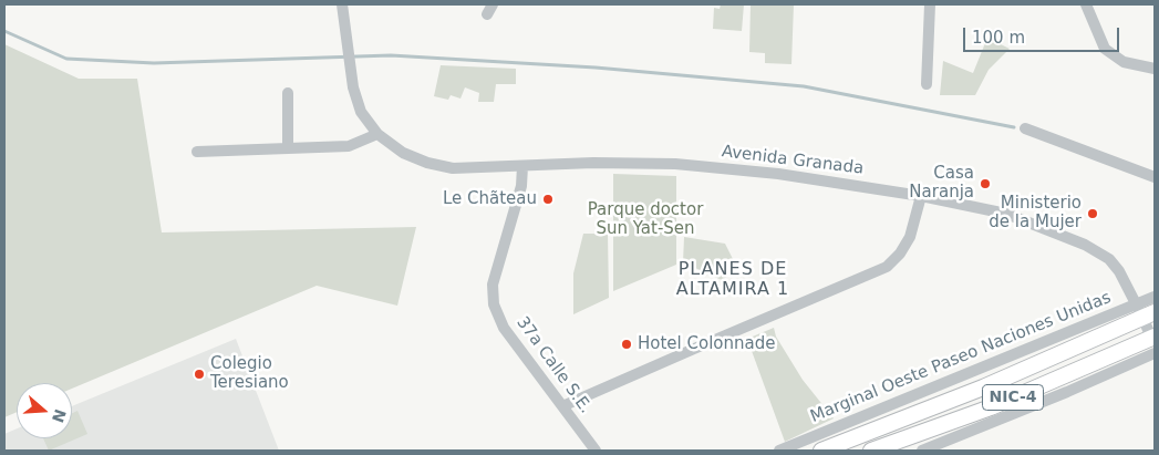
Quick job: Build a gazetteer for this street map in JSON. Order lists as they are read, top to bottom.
{
  "streets": {
    "highway": ["NIC-4"],
    "street": ["Avenida Granada", "Marginal Oeste Paseo Naciones Unidas", "37a Calle S.E."]
  },
  "crossings": [
    ["Avenida Granada", "Marginal Oeste Paseo Naciones Unidas"],
    ["Avenida Granada", "37a Calle S.E."],
    ["Avenida Granada", "NIC-4"],
    ["Marginal Oeste Paseo Naciones Unidas", "NIC-4"]
  ],
  "districts": ["PLANES DE ALTAMIRA 1"],
  "parks": ["Parque doctor Sun Yat-Sen"],
  "places": [
    "Casa Naranja",
    "Le Chãteau",
    "Ministerio de la Mujer",
    "Hotel Colonnade",
    "Colegio Teresiano"
  ],
  "scale_bar": "100 m",
  "north": "right"
}
